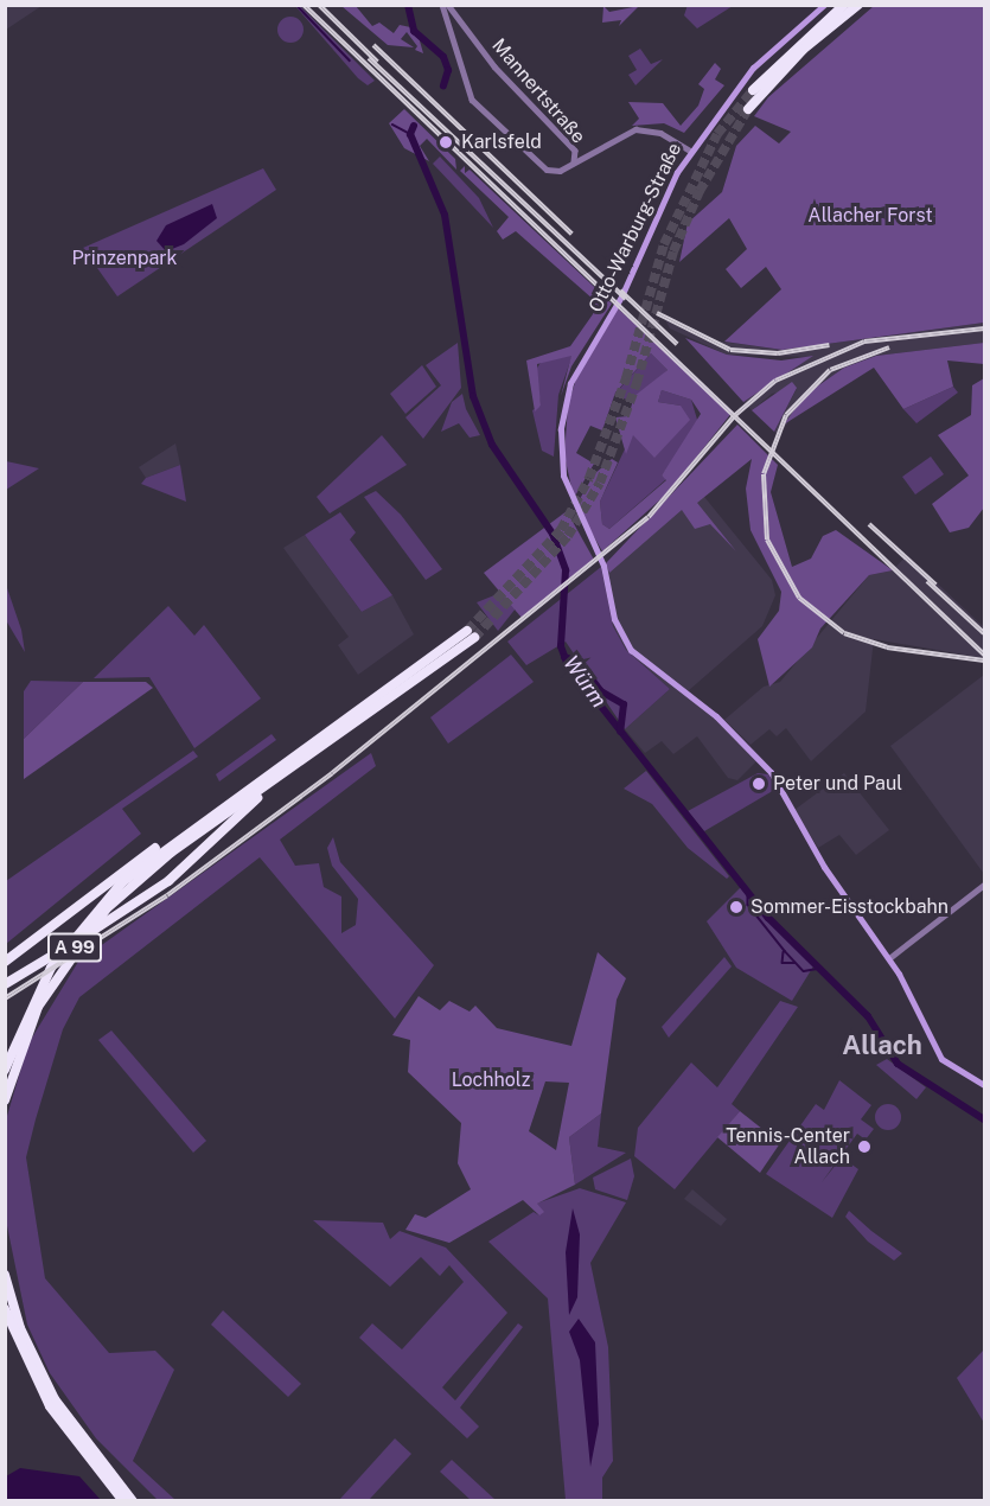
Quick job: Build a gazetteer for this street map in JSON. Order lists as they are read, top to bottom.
{
  "streets": {
    "highway": ["A 99"],
    "main road": ["Otto-Warburg-Straße"],
    "street": ["Mannertstraße"]
  },
  "districts": ["Allach"],
  "water": ["Würm"],
  "parks": ["Allacher Forst", "Prinzenpark", "Lochholz"],
  "places": [
    "Karlsfeld",
    "Peter und Paul",
    "Sommer-Eisstockbahn",
    "Tennis-Center Allach"
  ]
}
